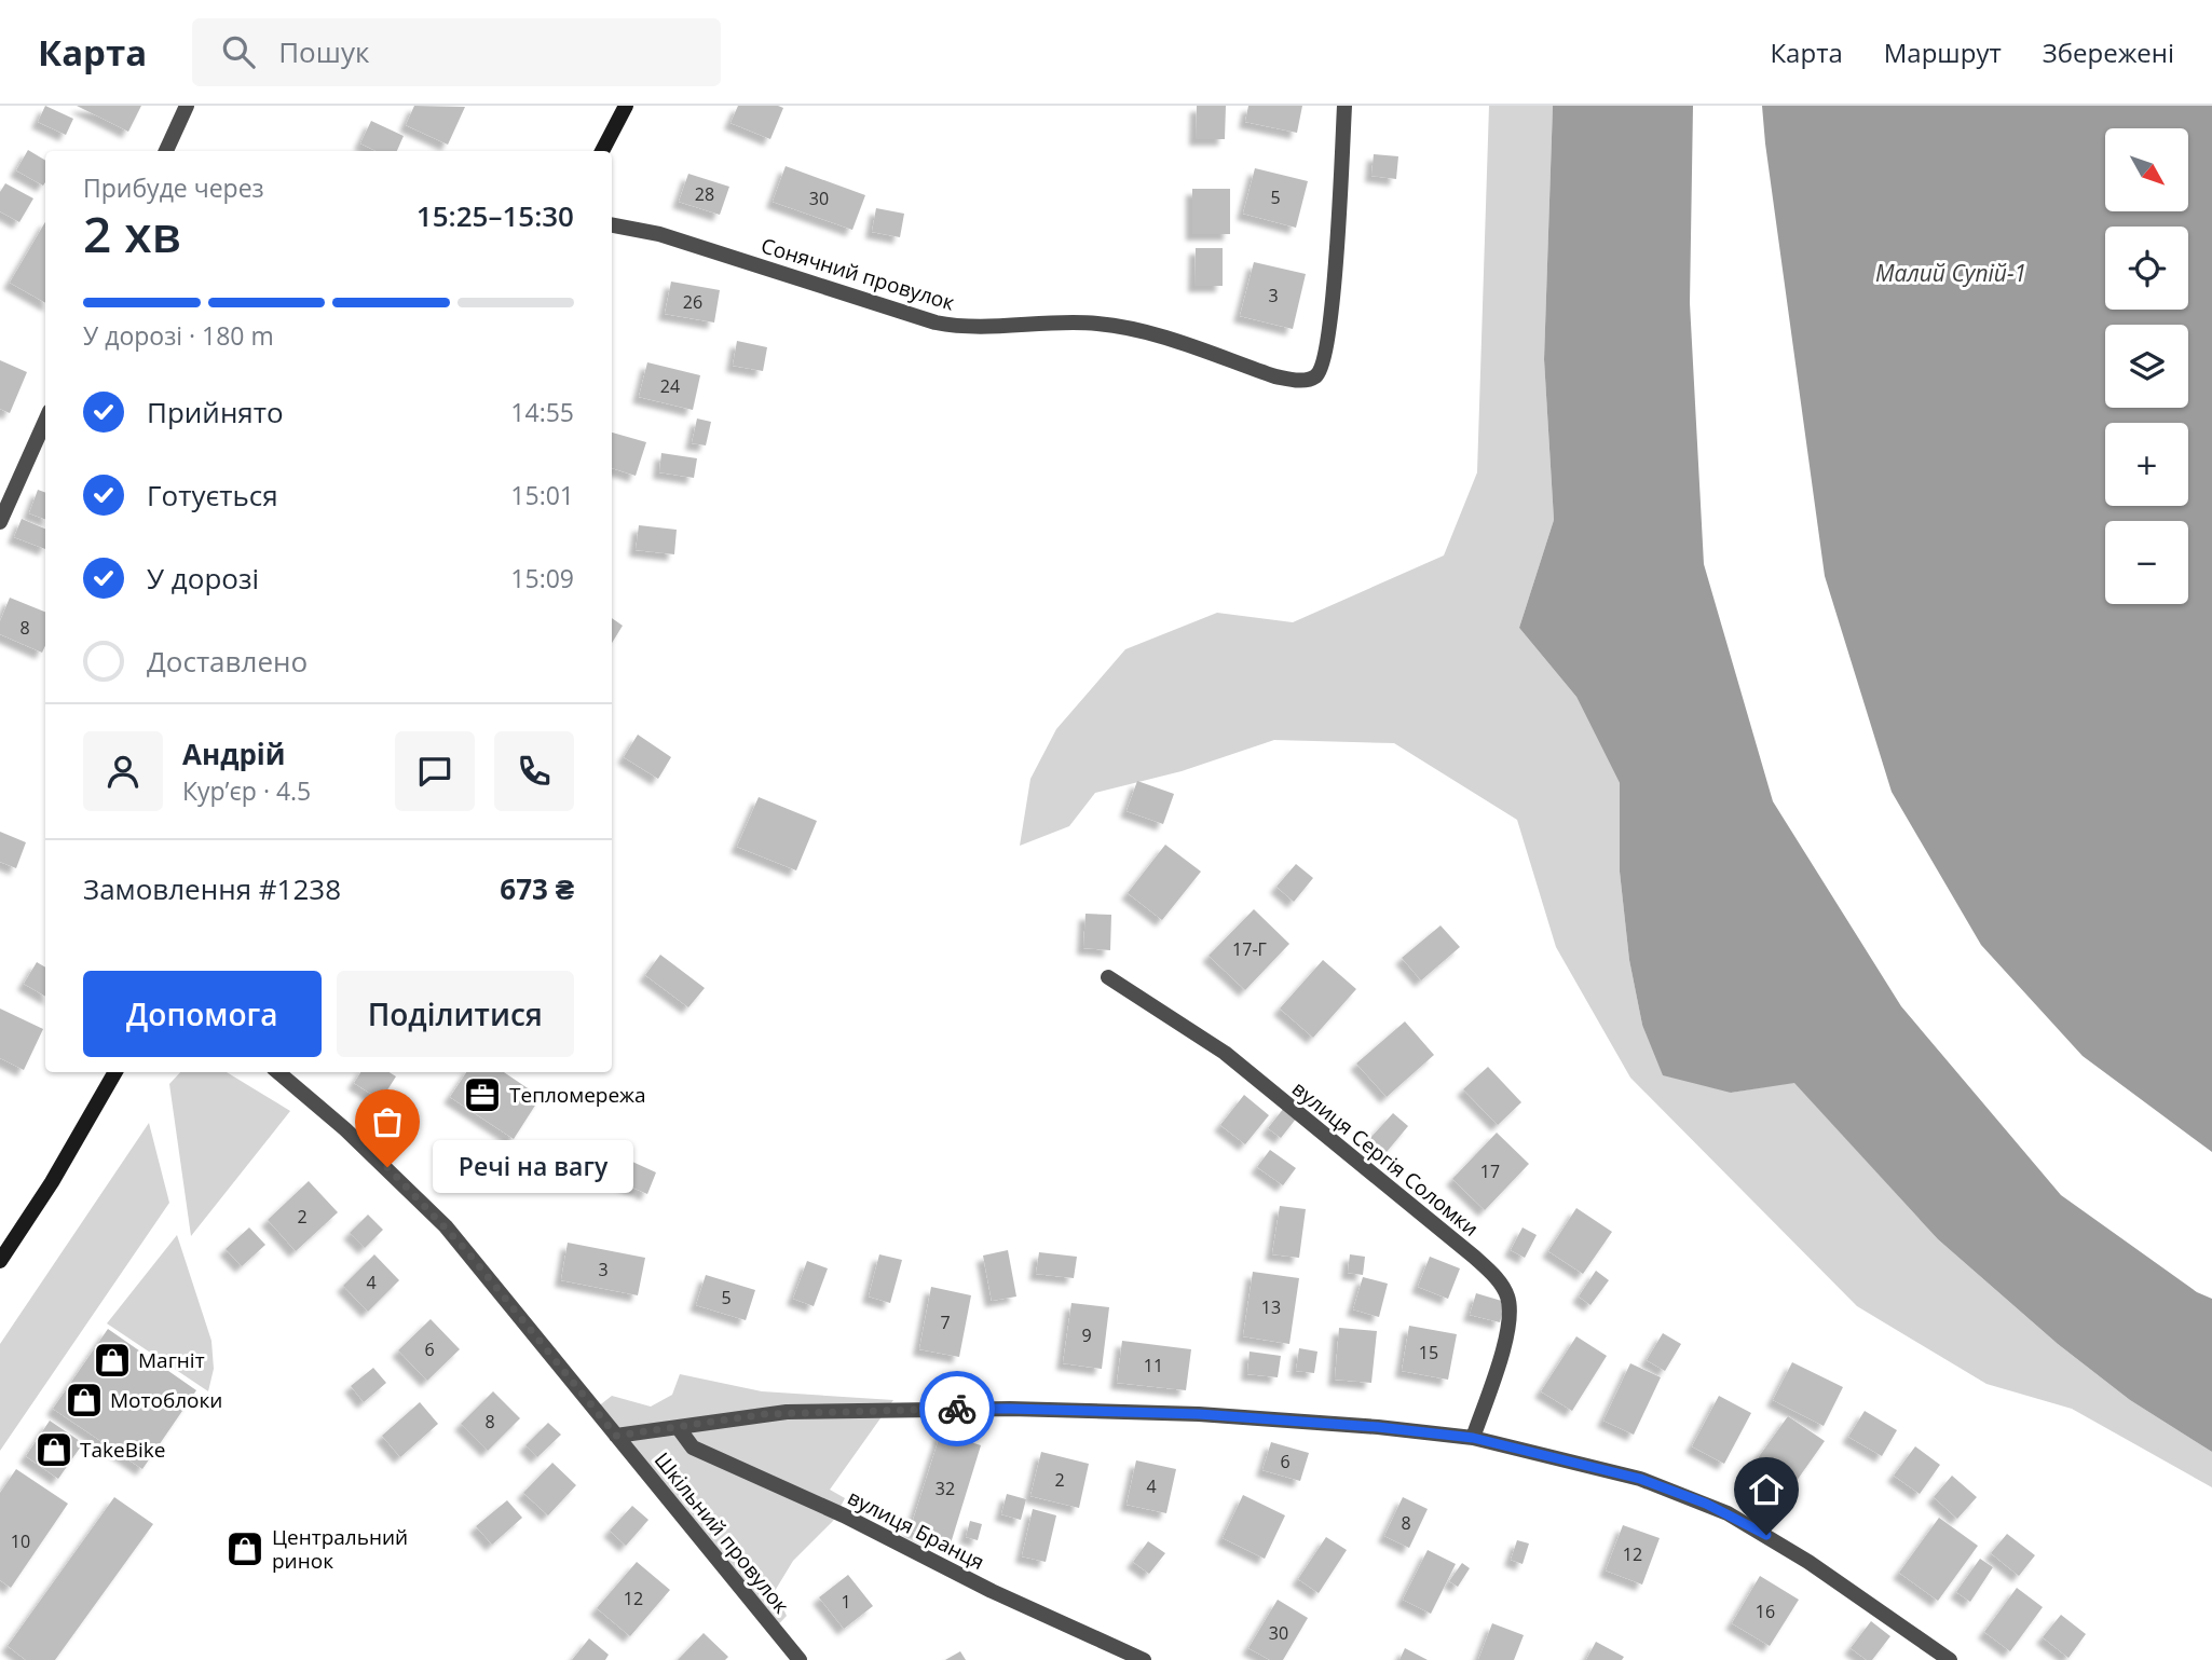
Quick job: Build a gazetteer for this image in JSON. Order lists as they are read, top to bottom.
{
  "streets": {
    "street": [
      "Сонячний провулок",
      "вулиця Сергія Соломки",
      "вулиця Бранця",
      "Шкільний провулок"
    ]
  },
  "water": ["Малий Супій-1"],
  "places": {
    "office": ["Тепломережа"],
    "other": ["Речі на вагу"],
    "shop": [
      "Магніт",
      "Мотоблоки",
      "TakeBike",
      "Центральний ринок"
    ]
  },
  "house_numbers": [
    "28",
    "5",
    "30",
    "3",
    "26",
    "24",
    "8",
    "17-Г",
    "17",
    "2",
    "3",
    "4",
    "5",
    "13",
    "7",
    "9",
    "6",
    "15",
    "11",
    "8",
    "6",
    "2",
    "4",
    "32",
    "8",
    "10",
    "12",
    "12",
    "1",
    "16",
    "30"
  ],
  "north": "bottom right",
  "page": {
    "header": "Карта",
    "search": "Пошук",
    "nav": ["Карта", "Маршрут", "Збережені"],
    "map_buttons": ["+", "−"],
    "heading": ["2 хв", "Прибуде через", "15:25–15:30"],
    "panel": [
      "Андрій",
      "Кур’єр · 4.5",
      "Замовлення #1238",
      "673 ₴"
    ],
    "bar": "У дорозі · 180 m",
    "list": [
      ["Прийнято", "14:55"],
      ["Готується", "15:01"],
      ["У дорозі", "15:09"],
      "Доставлено"
    ],
    "buttons": ["Допомога", "Поділитися"],
    "bubble": "Речі на вагу"
  }
}
